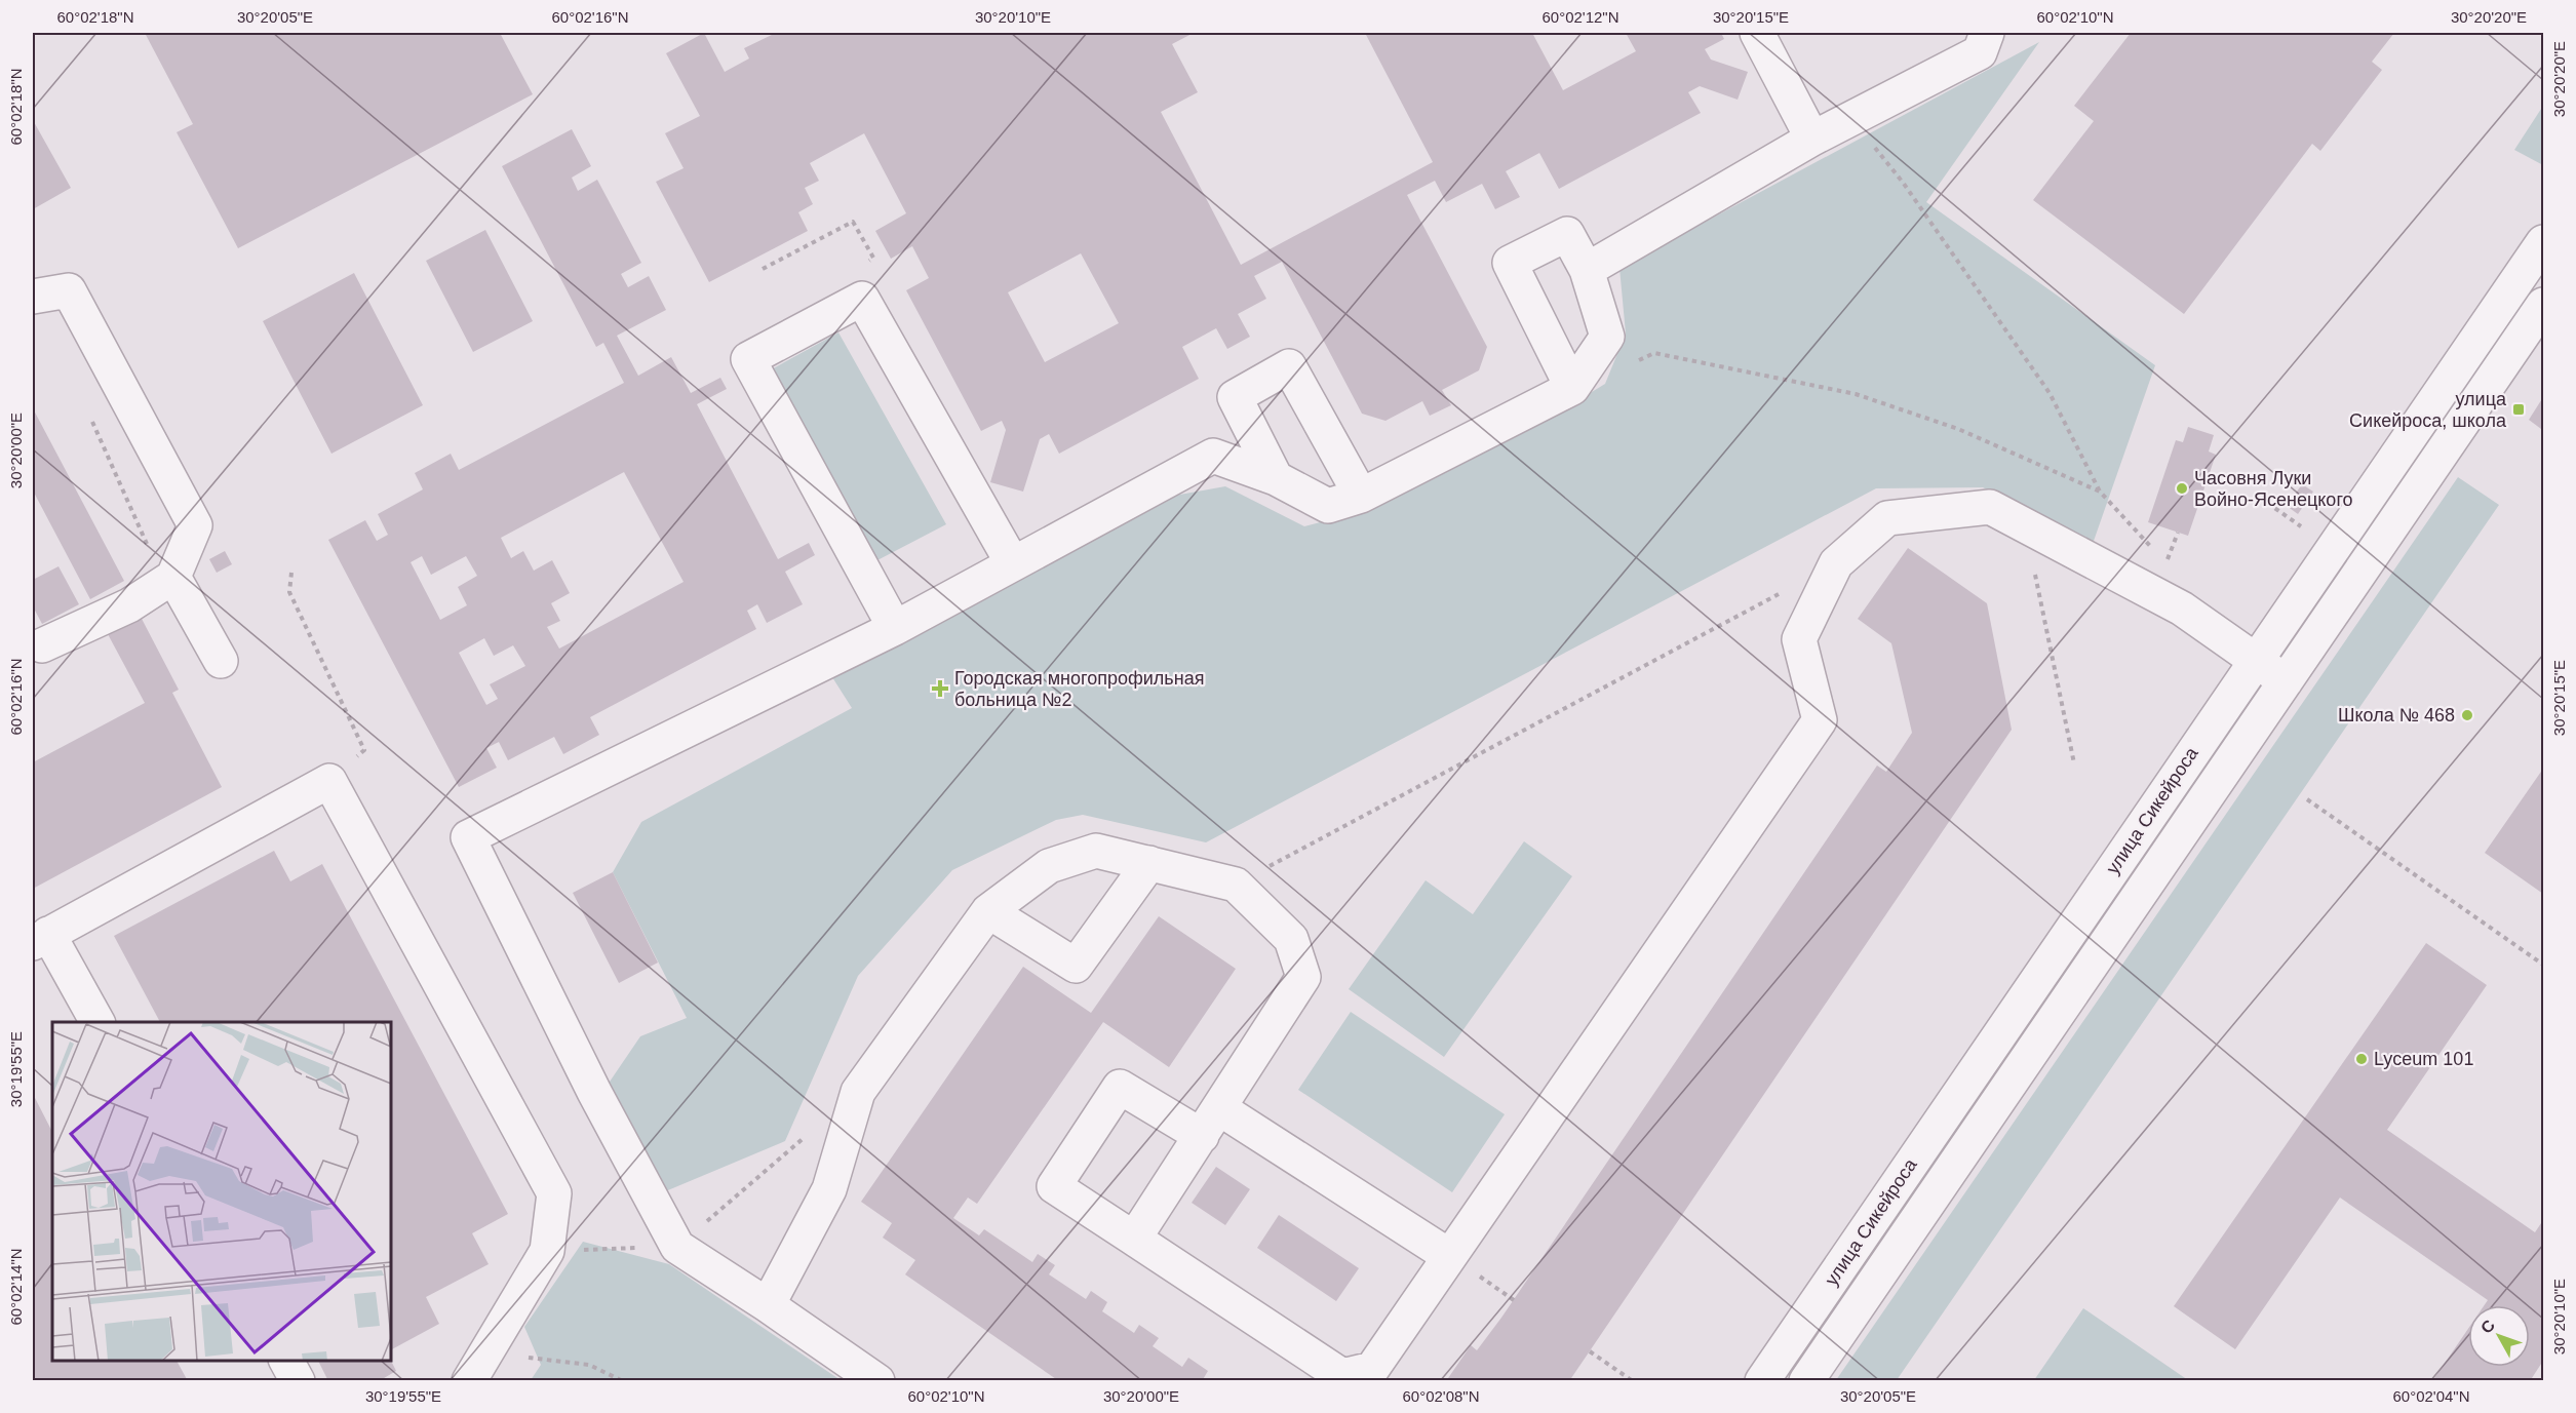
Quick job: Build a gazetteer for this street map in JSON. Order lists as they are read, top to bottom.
{
  "streets": {
    "street": ["улица Сикейроса"]
  },
  "places": {
    "transit": ["улица Сикейроса, школа"],
    "other": ["Часовня Луки Войно-Ясенецкого", "Школа № 468", "Lyceum 101"],
    "health": ["Городская многопрофильная больница №2"]
  },
  "north": "top left",
  "coordinates": [
    "60°02'18\"N",
    "30°20'05\"E",
    "60°02'16\"N",
    "30°20'10\"E",
    "60°02'12\"N",
    "30°20'15\"E",
    "60°02'10\"N",
    "30°20'20\"E",
    "30°20'00\"E",
    "30°19'55\"E",
    "60°02'14\"N",
    "60°02'08\"N",
    "60°02'04\"N"
  ]
}
